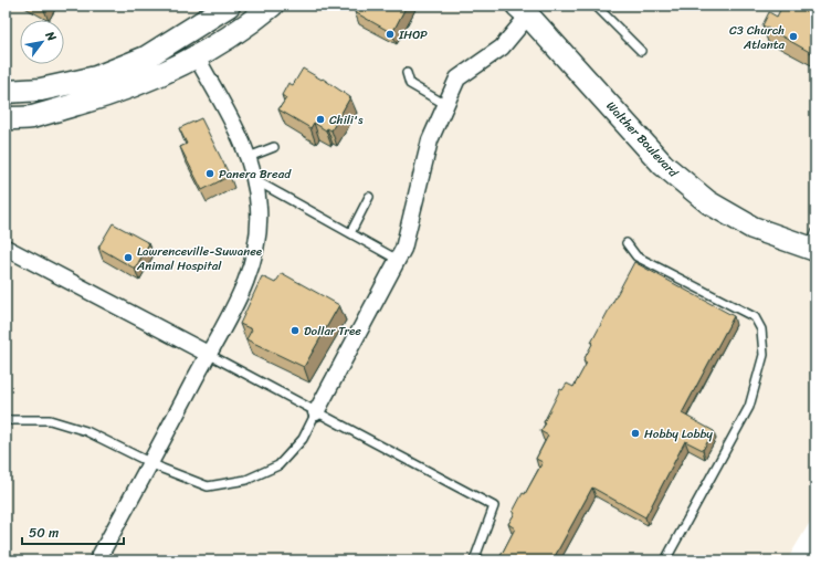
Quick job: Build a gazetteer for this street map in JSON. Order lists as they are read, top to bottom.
{
  "streets": {
    "main road": ["Walther Boulevard"]
  },
  "places": [
    "IHOP",
    "C3 Church Atlanta",
    "Chili's",
    "Panera Bread",
    "Lawrenceville-Suwanee Animal Hospital",
    "Dollar Tree",
    "Hobby Lobby"
  ],
  "scale_bar": "50 m",
  "north": "top right"
}
